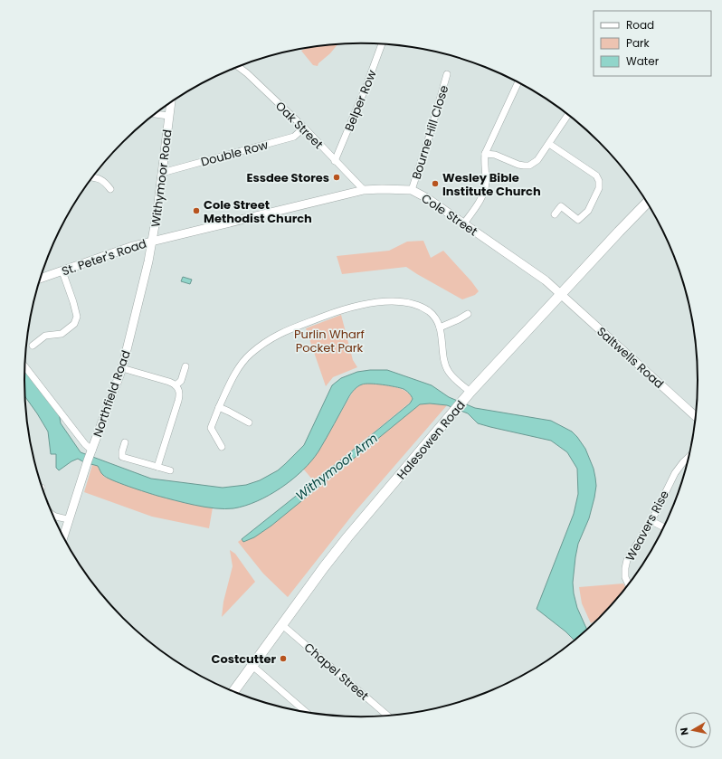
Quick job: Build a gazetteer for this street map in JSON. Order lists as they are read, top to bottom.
{
  "streets": {
    "main road": ["Halesowen Road"],
    "street": [
      "Belper Row",
      "Oak Street",
      "Bourne Hill Close",
      "Double Row",
      "Withymoor Road",
      "Cole Street",
      "St. Peter's Road",
      "Saltwells Road",
      "Northfield Road",
      "Weavers Rise",
      "Chapel Street"
    ]
  },
  "crossings": [
    ["Belper Row", "Oak Street"],
    ["Oak Street", "Double Row"],
    ["Oak Street", "Cole Street"],
    ["Bourne Hill Close", "Cole Street"],
    ["Double Row", "Withymoor Road"],
    ["Withymoor Road", "Cole Street"],
    ["Withymoor Road", "St. Peter's Road"],
    ["Withymoor Road", "Northfield Road"],
    ["Cole Street", "St. Peter's Road"],
    ["Cole Street", "Saltwells Road"],
    ["Cole Street", "Northfield Road"],
    ["Cole Street", "Halesowen Road"],
    ["St. Peter's Road", "Northfield Road"],
    ["Saltwells Road", "Halesowen Road"],
    ["Halesowen Road", "Chapel Street"]
  ],
  "water": ["Withymoor Arm"],
  "parks": ["Purlin Wharf Pocket Park"],
  "places": [
    "Essdee Stores",
    "Wesley Bible Institute Church",
    "Cole Street Methodist Church",
    "Costcutter"
  ],
  "legend": ["Road", "Park", "Water"],
  "north": "left"
}
